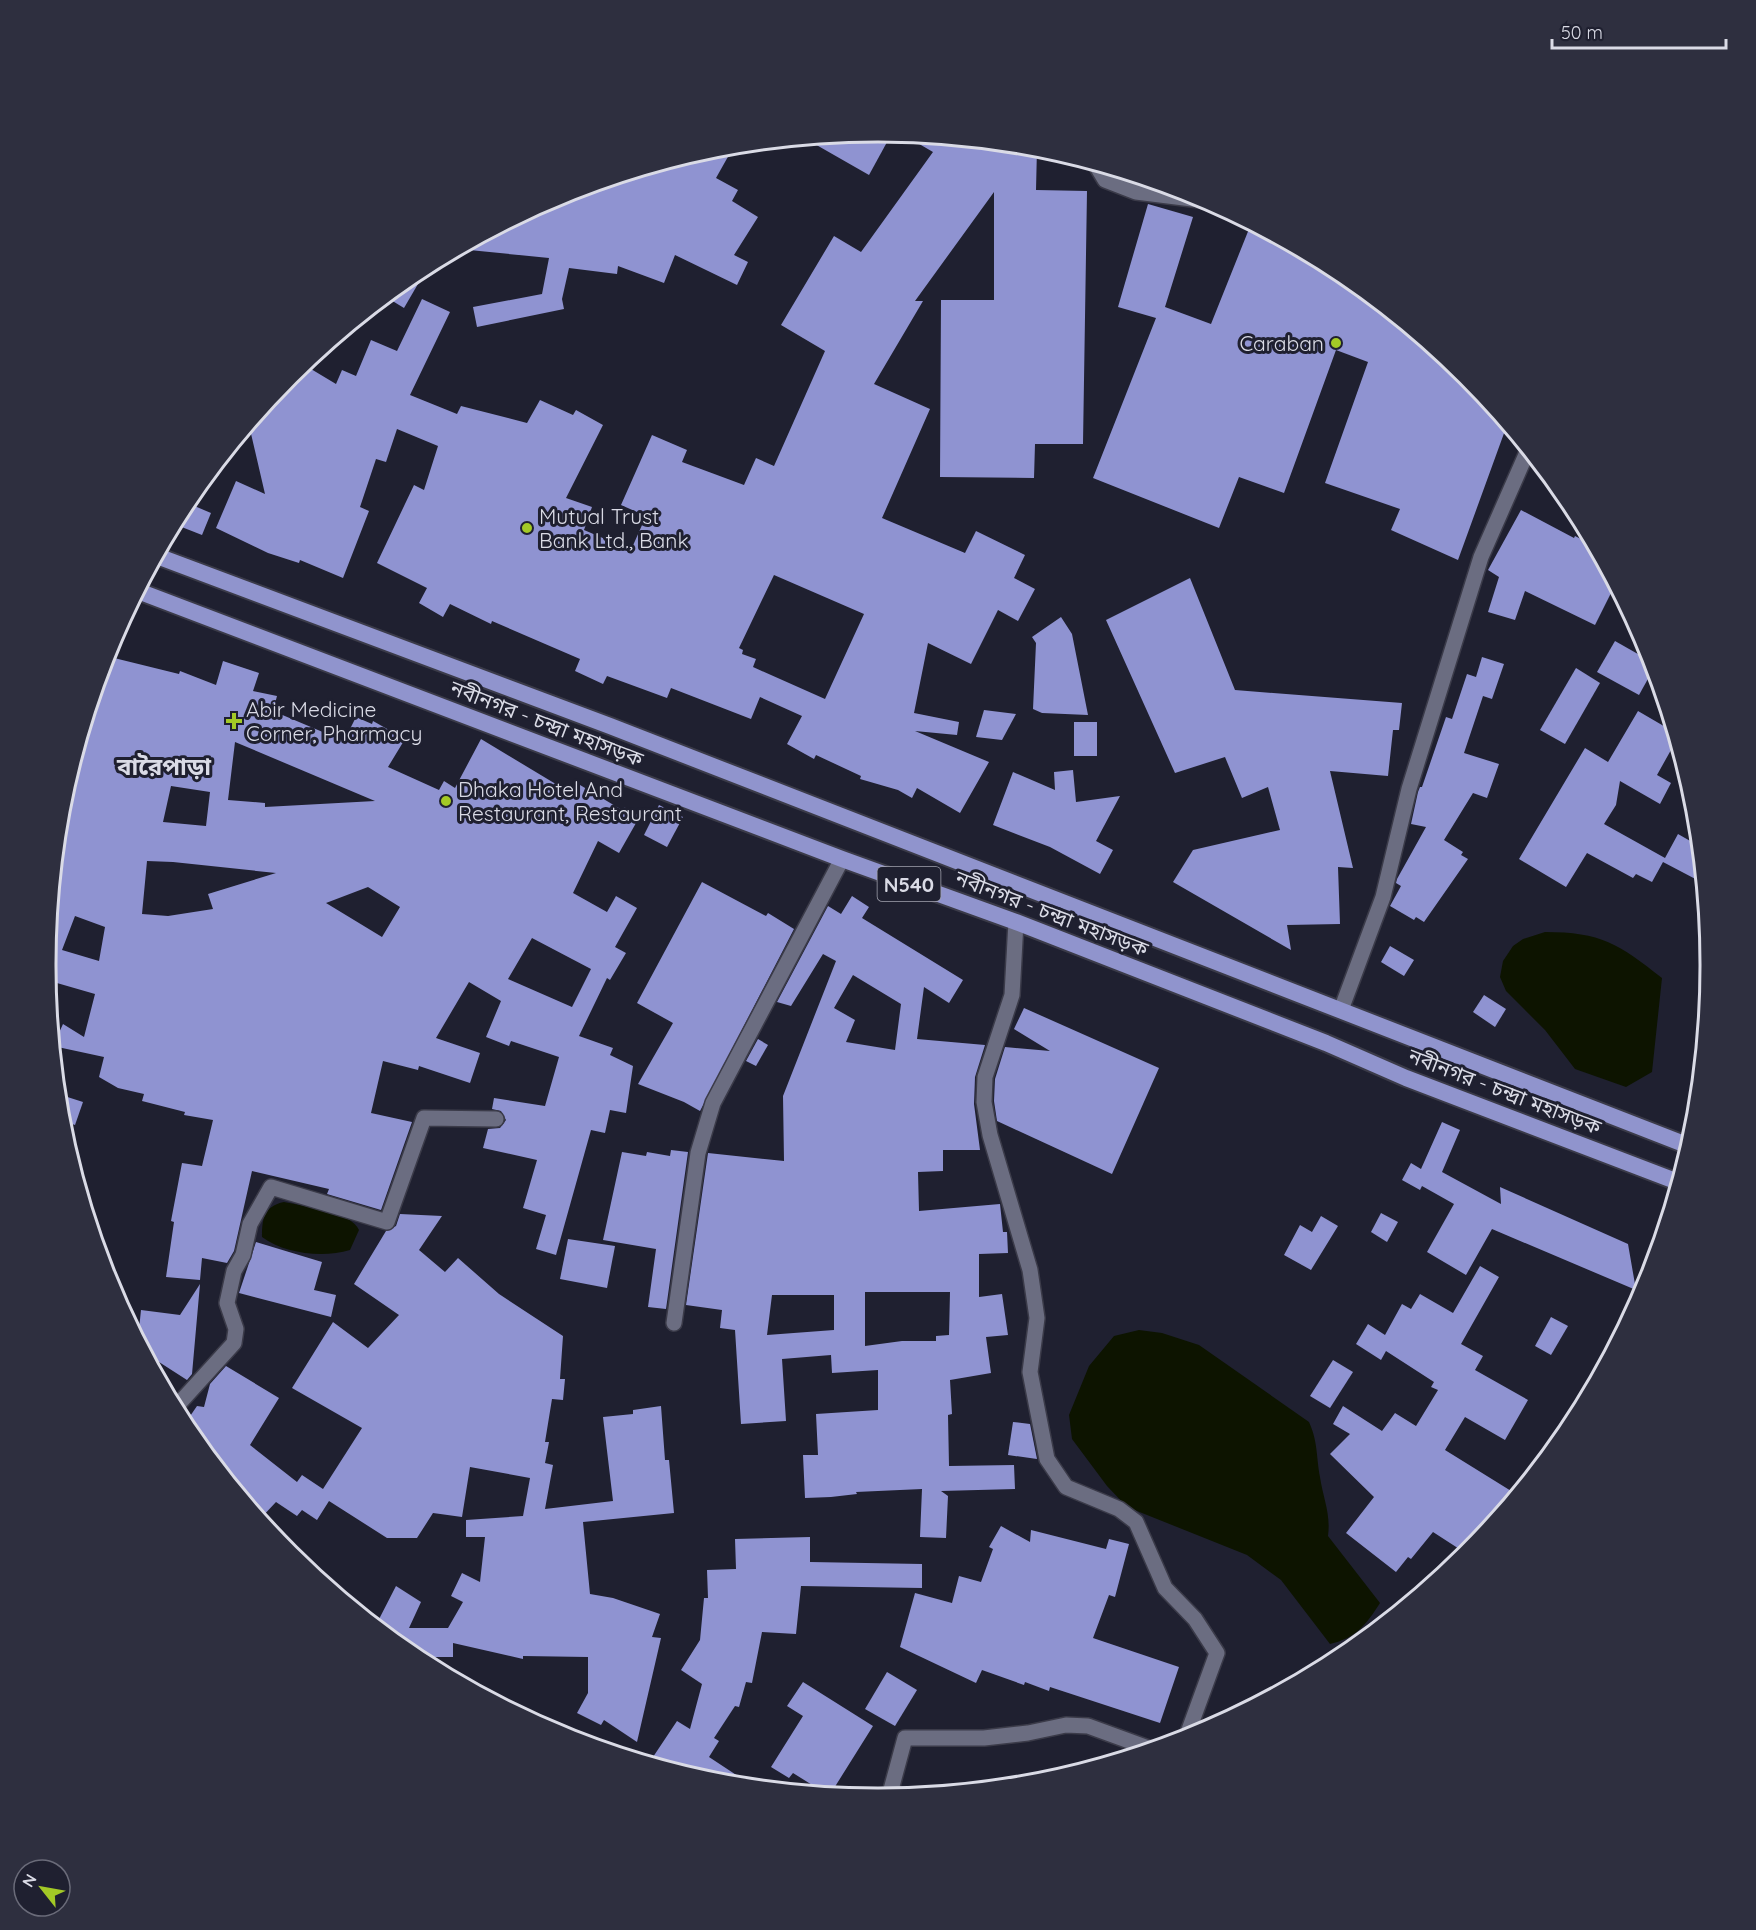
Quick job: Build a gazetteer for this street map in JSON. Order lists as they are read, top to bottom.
{
  "streets": {
    "highway": ["নবীনগর - চন্দ্রা মহাসড়ক", "N540"]
  },
  "districts": ["বারৈপাড়া"],
  "places": {
    "other": ["Caraban", "Mutual Trust Bank Ltd., Bank", "Dhaka Hotel And Restaurant, Restaurant"],
    "health": ["Abir Medicine Corner, Pharmacy"]
  },
  "scale_bar": "50 m",
  "north": "top left"
}
